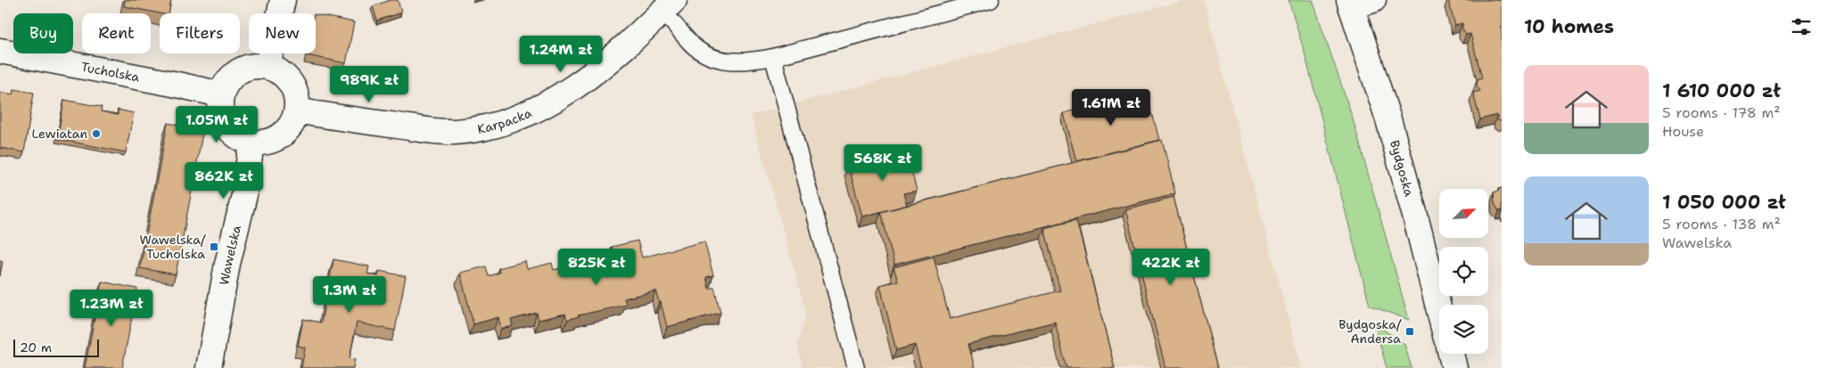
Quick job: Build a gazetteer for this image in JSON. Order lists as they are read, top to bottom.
{
  "streets": {
    "street": [
      "Tucholska",
      "Karpacka",
      "Bydgoska",
      "Wawelska"
    ]
  },
  "crossings": [
    ["Tucholska", "Karpacka"],
    ["Tucholska", "Wawelska"],
    ["Karpacka", "Wawelska"]
  ],
  "places": {
    "other": ["Lewiatan"],
    "transit": ["Wawelska/ Tucholska", "Bydgoska/ Andersa"]
  },
  "scale_bar": "20 m",
  "north": "top right",
  "page": {
    "heading": "10 homes",
    "chip": [
      "Buy",
      "Rent",
      "Filters",
      "New"
    ],
    "price": [
      "1.24M zł",
      "989K zł",
      "1.61M zł",
      "1.05M zł",
      "568K zł",
      "862K zł",
      "825K zł",
      "422K zł",
      "1.3M zł",
      "1.23M zł"
    ],
    "list": [
      {
        "name": "1 610 000 zł",
        "note": "5 rooms · 178 m² · House"
      },
      {
        "name": "1 050 000 zł",
        "note": "5 rooms · 138 m² · Wawelska"
      }
    ],
    "scale": "20 m"
  }
}
